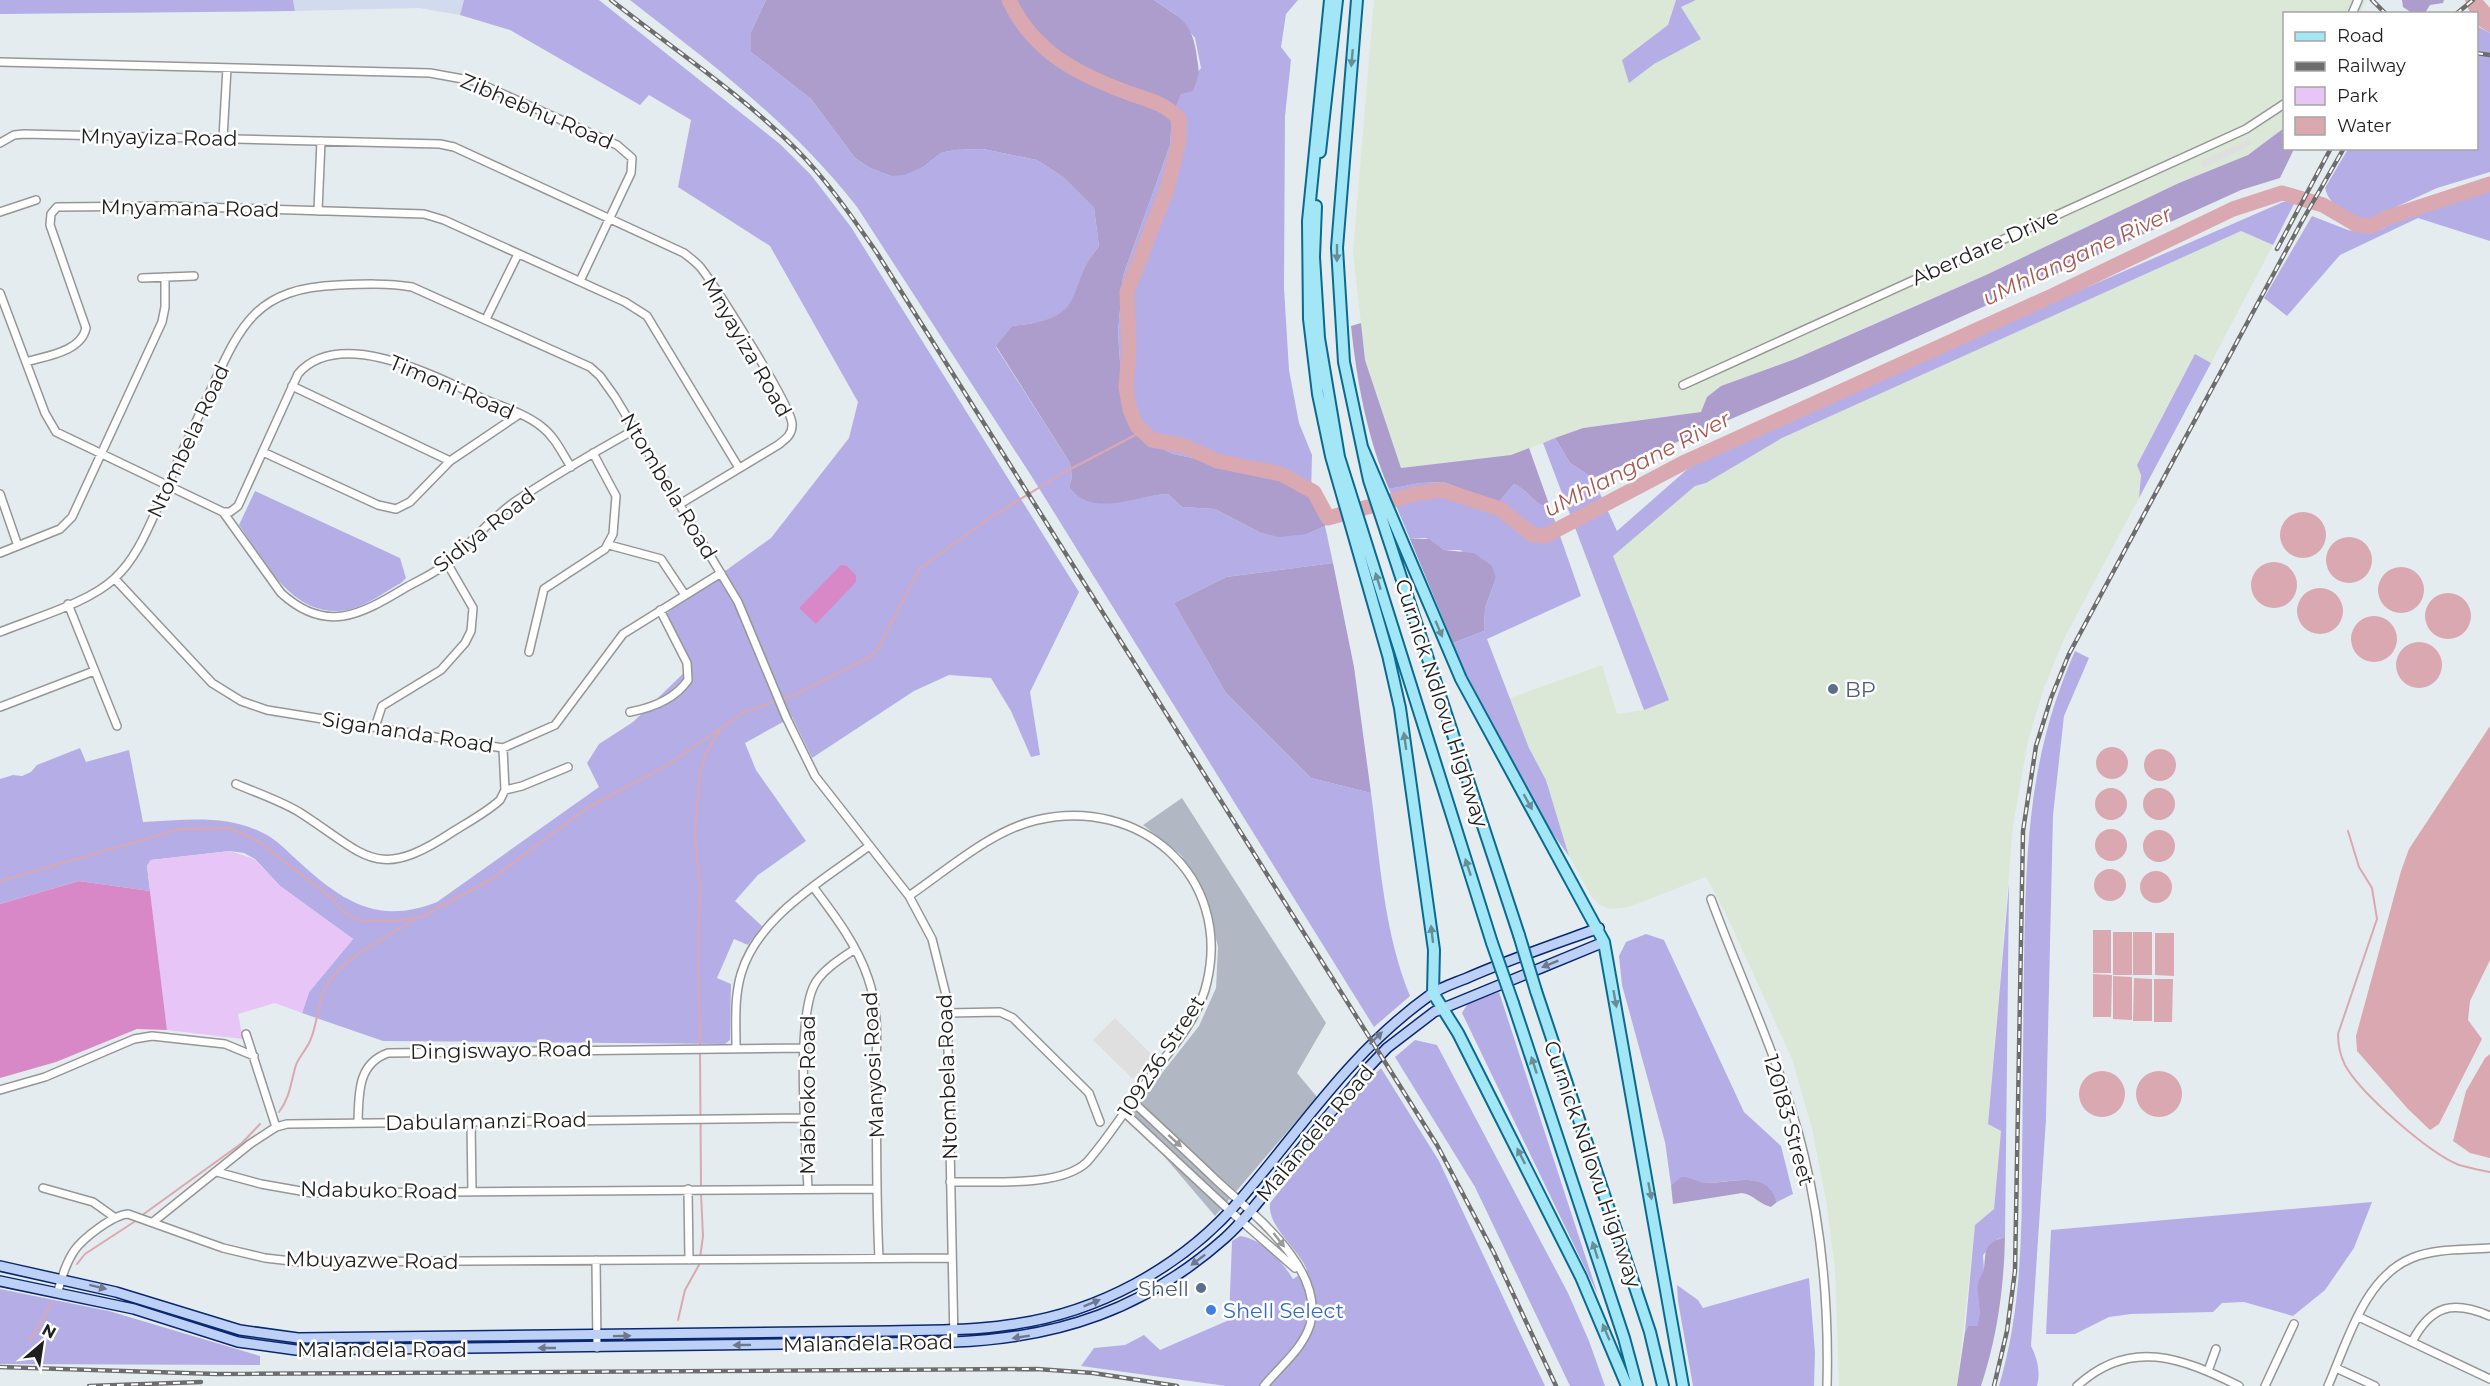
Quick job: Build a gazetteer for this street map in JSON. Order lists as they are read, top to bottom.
{
  "streets": {
    "main road": ["Curnick Ndlovu Highway", "Malandela Road"],
    "street": [
      "Zibhebhu Road",
      "Mnyayiza Road",
      "Mnyamana Road",
      "Aberdare Drive",
      "Timoni Road",
      "Ntombela Road",
      "Sidiya Road",
      "Sigananda Road",
      "Dingiswayo Road",
      "109236 Street",
      "Manyosi Road",
      "Mabhoko Road",
      "120183 Street",
      "Dabulamanzi Road",
      "Ndabuko Road",
      "Mbuyazwe Road"
    ]
  },
  "crossings": [
    ["Zibhebhu Road", "Mnyayiza Road"],
    ["Mnyayiza Road", "Mnyamana Road"],
    ["Mnyayiza Road", "Ntombela Road"],
    ["Mnyamana Road", "Sidiya Road"],
    ["Timoni Road", "Sidiya Road"],
    ["Ntombela Road", "Sidiya Road"],
    ["Ntombela Road", "Sigananda Road"],
    ["Ntombela Road", "109236 Street"],
    ["Ntombela Road", "Malandela Road"],
    ["Ntombela Road", "Mbuyazwe Road"],
    ["Dingiswayo Road", "Dabulamanzi Road"],
    ["Manyosi Road", "Mabhoko Road"],
    ["Manyosi Road", "Mbuyazwe Road"],
    ["Mabhoko Road", "Dabulamanzi Road"],
    ["Mabhoko Road", "Ndabuko Road"],
    ["Dabulamanzi Road", "Ndabuko Road"]
  ],
  "water": ["uMhlangane River"],
  "places": ["BP", "Shell", "Shell Select"],
  "legend": [
    "Road",
    "Railway",
    "Park",
    "Water"
  ],
  "north": "top right"
}
